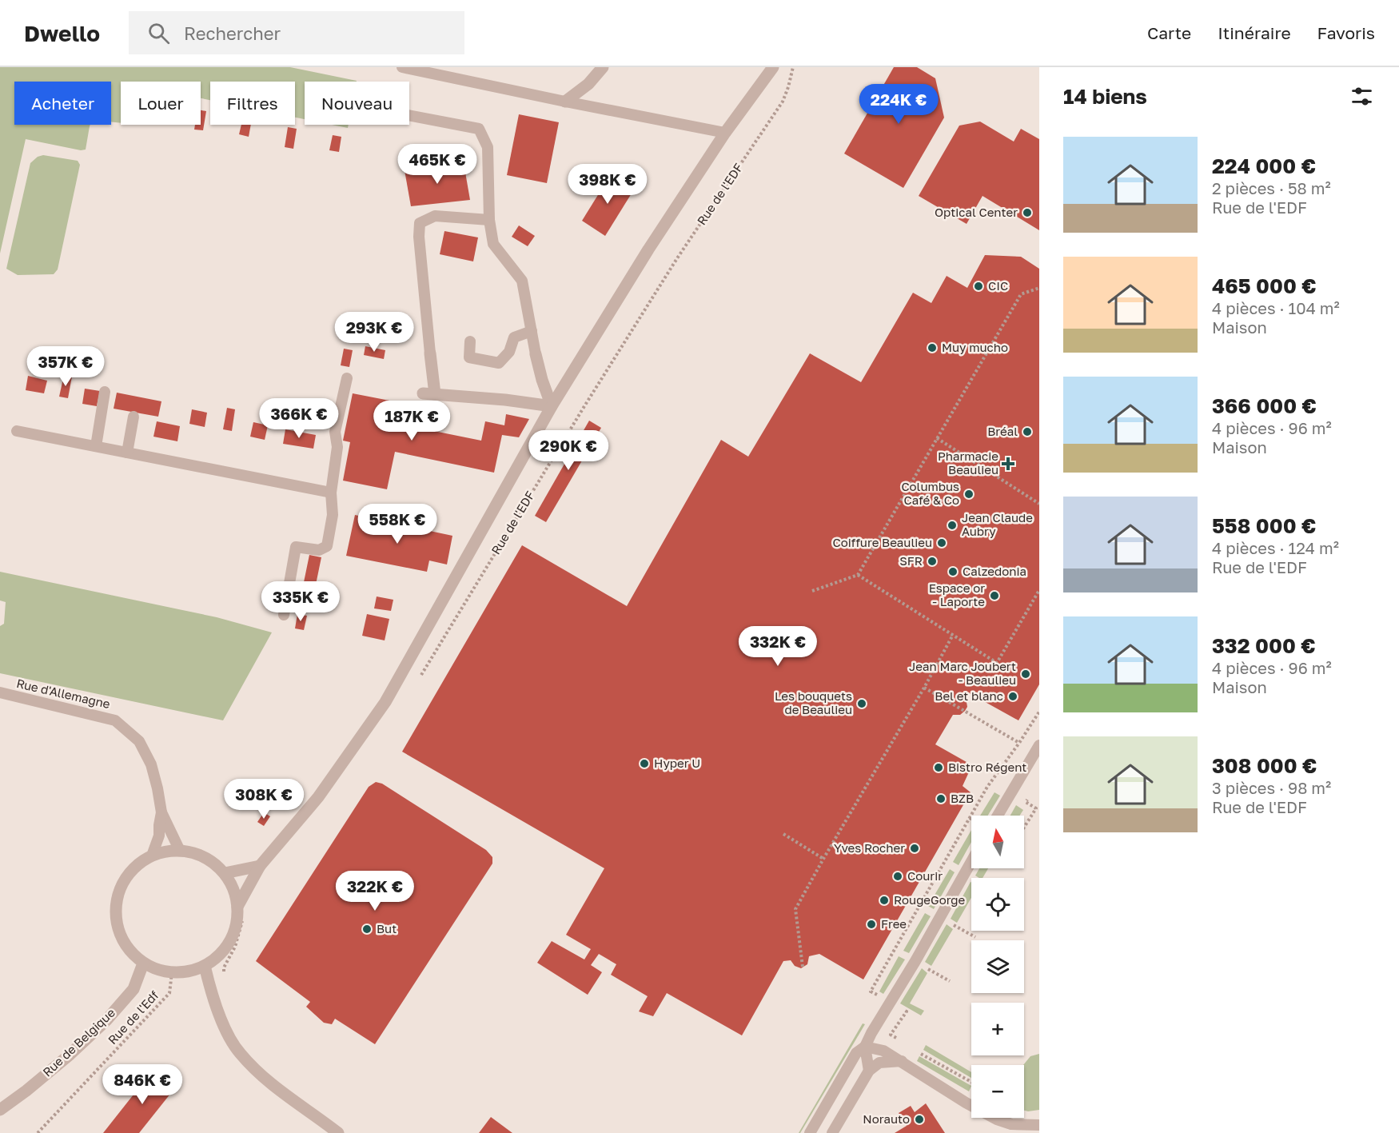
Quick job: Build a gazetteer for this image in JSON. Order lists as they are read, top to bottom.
{
  "streets": {
    "street": ["Rue de l'EDF", "Rue de Belgique"],
    "lane": ["Rue d'Allemagne"],
    "path": ["Rue de l'Edf"]
  },
  "crossings": [
    ["Rue de l'EDF", "Rue d'Allemagne"],
    ["Rue de l'EDF", "Rue de l'Edf"],
    ["Rue de l'EDF", "Rue de Belgique"],
    ["Rue d'Allemagne", "Rue de l'Edf"],
    ["Rue d'Allemagne", "Rue de Belgique"],
    ["Rue de l'Edf", "Rue de Belgique"]
  ],
  "places": {
    "other": [
      "Optical Center",
      "CIC",
      "Muy mucho",
      "Bréal",
      "Columbus Café & Co",
      "Jean Claude Aubry",
      "Coiffure Beaulieu",
      "SFR",
      "Calzedonia",
      "Espace or - Laporte",
      "Jean Marc Joubert - Beaulieu",
      "Bel et blanc",
      "Les bouquets de Beaulieu",
      "Hyper U",
      "Bistro Régent",
      "BZB",
      "Yves Rocher",
      "Courir",
      "RougeGorge",
      "Free",
      "But",
      "Norauto"
    ],
    "health": ["Pharmacie Beaulieu"]
  },
  "north": "top",
  "page": {
    "header": "Dwello",
    "search": "Rechercher",
    "nav": ["Carte", "Itinéraire", "Favoris"],
    "heading": "14 biens",
    "chip": [
      "Acheter",
      "Louer",
      "Filtres",
      "Nouveau"
    ],
    "price": [
      "224K €",
      "465K €",
      "398K €",
      "293K €",
      "357K €",
      "366K €",
      "187K €",
      "290K €",
      "558K €",
      "335K €",
      "332K €",
      "308K €",
      "322K €",
      "846K €"
    ],
    "list": [
      {
        "name": "224 000 €",
        "note": "2 pièces · 58 m² · Rue de l'EDF"
      },
      {
        "name": "465 000 €",
        "note": "4 pièces · 104 m² · Maison"
      },
      {
        "name": "366 000 €",
        "note": "4 pièces · 96 m² · Maison"
      },
      {
        "name": "558 000 €",
        "note": "4 pièces · 124 m² · Rue de l'EDF"
      },
      {
        "name": "332 000 €",
        "note": "4 pièces · 96 m² · Maison"
      },
      {
        "name": "308 000 €",
        "note": "3 pièces · 98 m² · Rue de l'EDF"
      }
    ],
    "map_buttons": ["+", "−"]
  }
}
